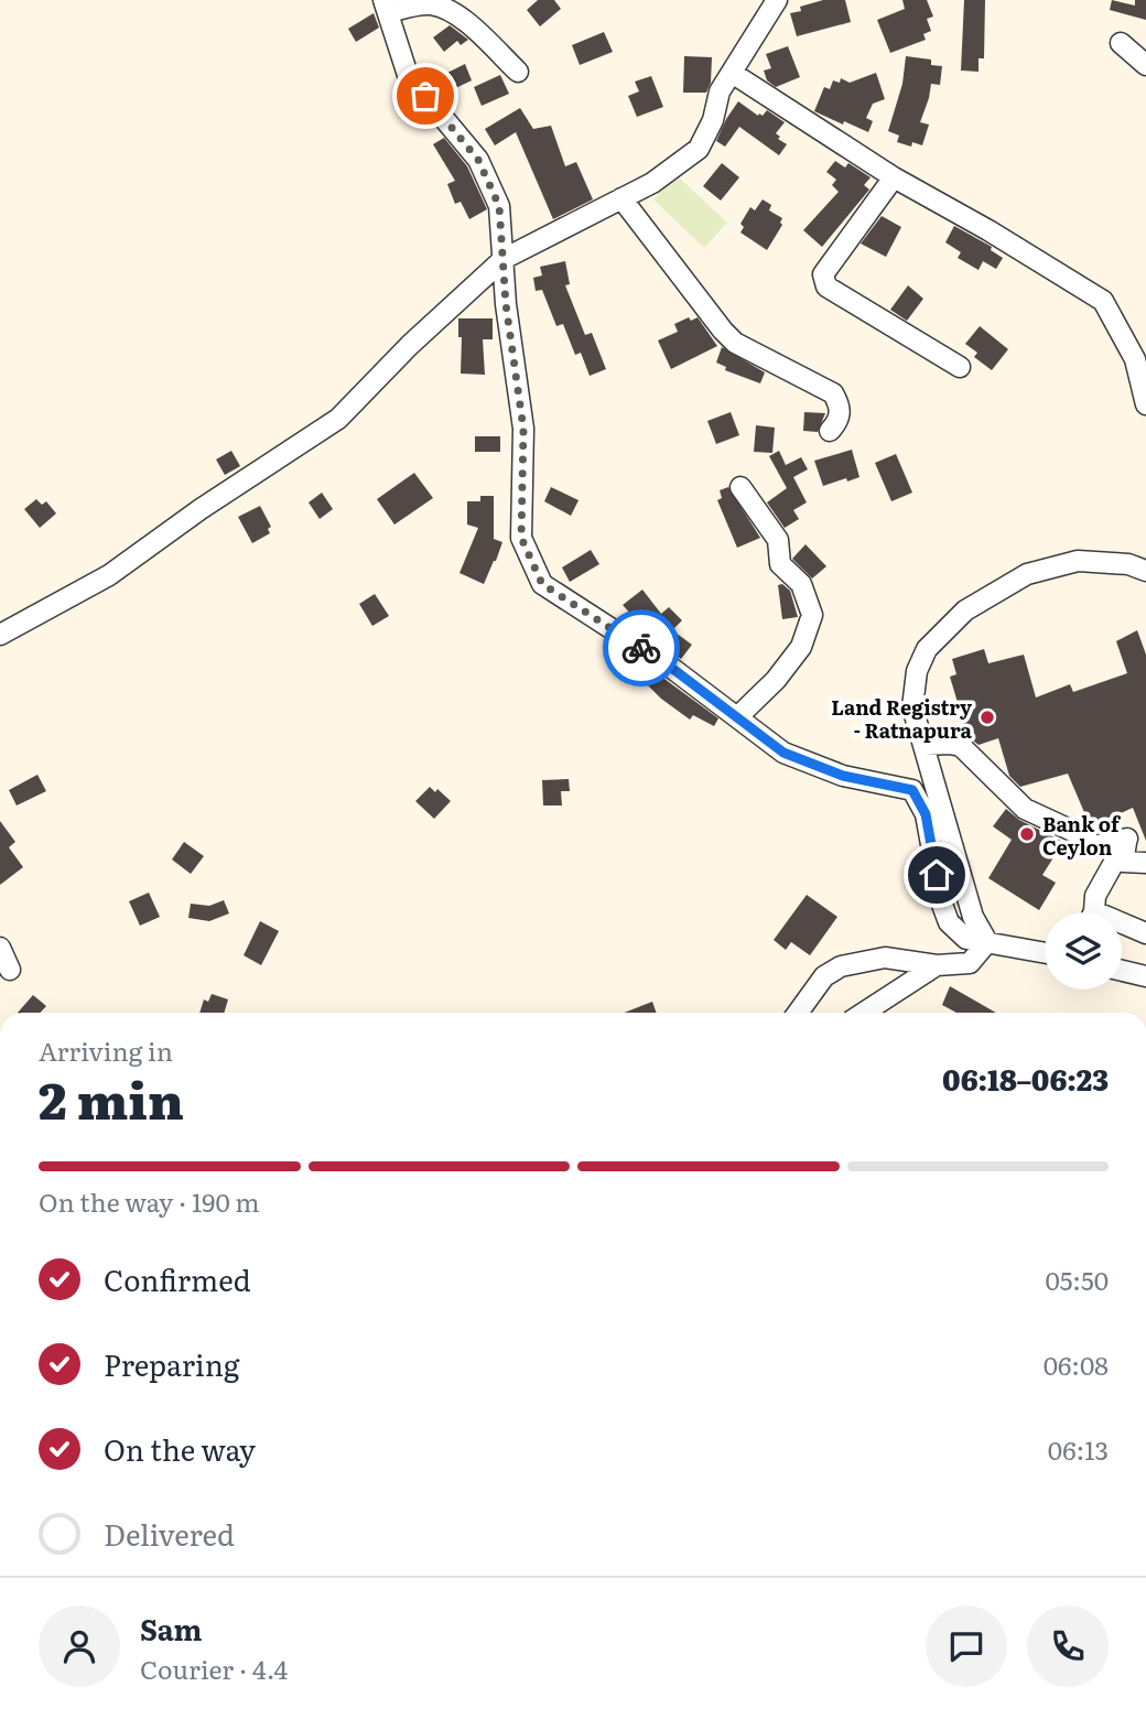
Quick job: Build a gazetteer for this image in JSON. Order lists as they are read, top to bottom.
{
  "places": ["Land Registry - Ratnapura", "Bank of Ceylon"],
  "page": {
    "heading": ["2 min", "Arriving in", "06:18–06:23"],
    "panel": ["Sam", "Courier · 4.4"],
    "bar": "On the way · 190 m",
    "list": [
      ["Confirmed", "05:50"],
      ["Preparing", "06:08"],
      ["On the way", "06:13"],
      "Delivered"
    ]
  }
}
